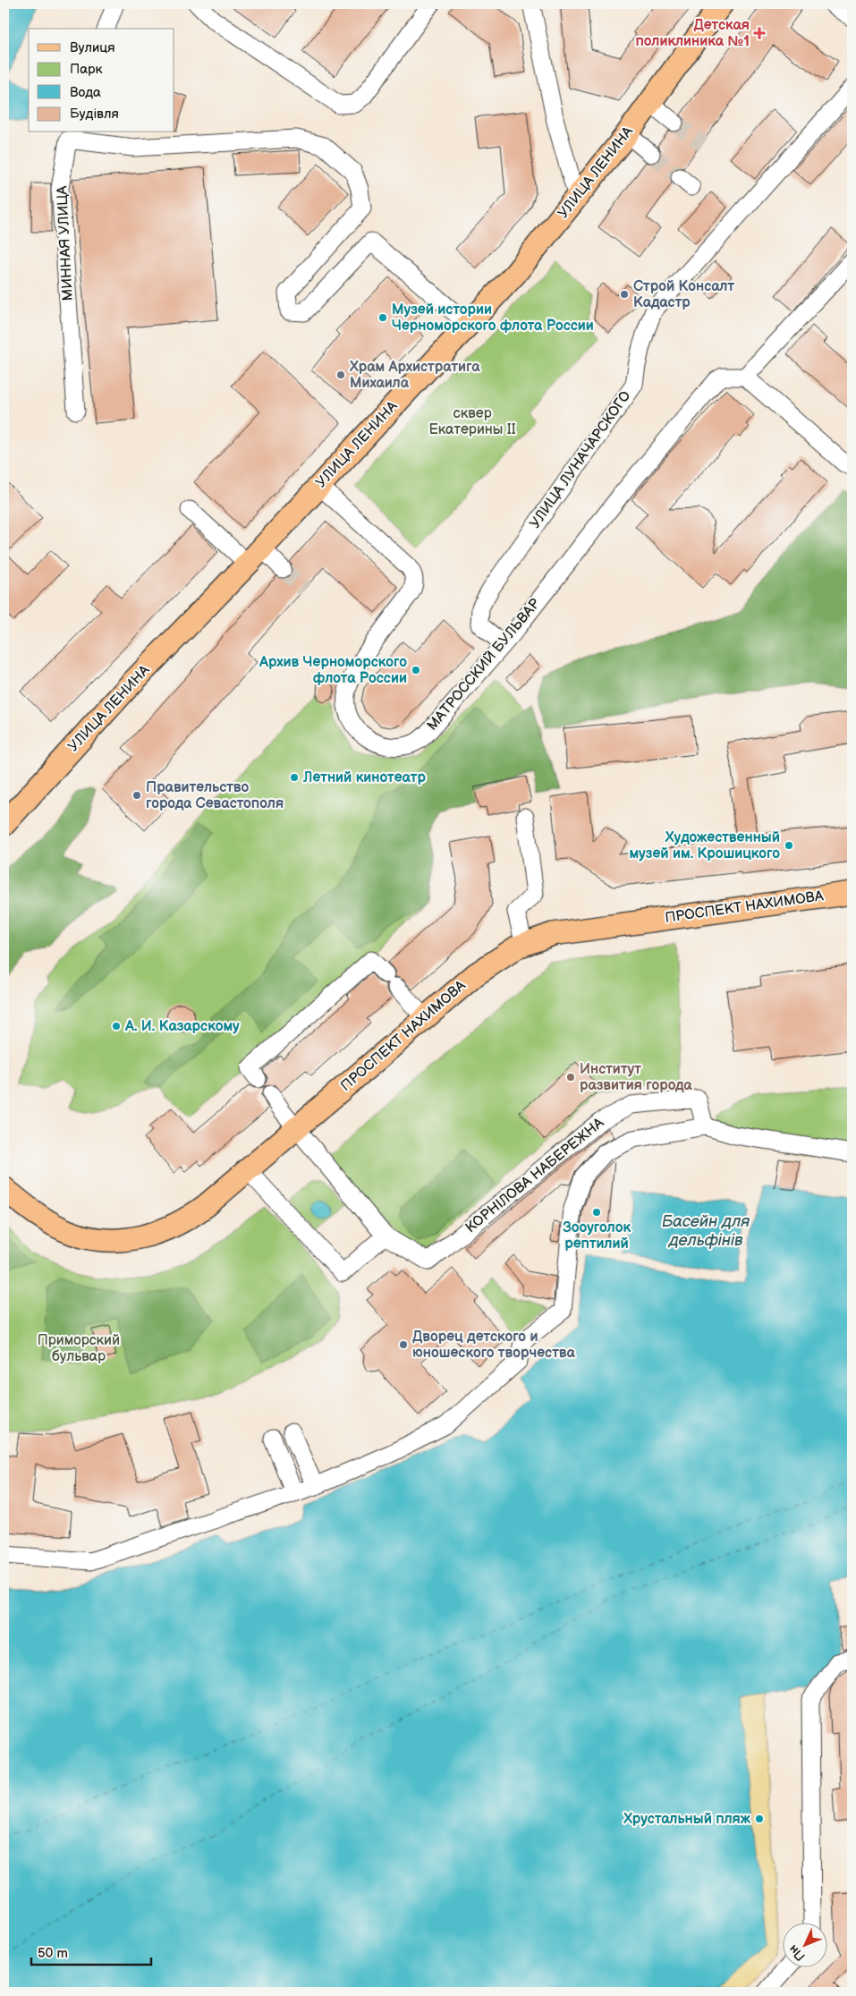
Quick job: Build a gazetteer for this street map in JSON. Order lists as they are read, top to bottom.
{
  "streets": {
    "main road": ["УЛИЦА ЛЕНИНА", "ПРОСПЕКТ НАХИМОВА"],
    "street": [
      "МИННАЯ УЛИЦА",
      "УЛИЦА ЛУНАЧАРСКОГО",
      "МАТРОССКИЙ БУЛЬВАР",
      "КОРНІЛОВА НАБЕРЕЖНА"
    ]
  },
  "crossings": [
    ["УЛИЦА ЛЕНИНА", "МИННАЯ УЛИЦА"],
    ["УЛИЦА ЛЕНИНА", "МАТРОССКИЙ БУЛЬВАР"],
    ["УЛИЦА ЛУНАЧАРСКОГО", "МАТРОССКИЙ БУЛЬВАР"]
  ],
  "water": ["Басейн для дельфiнiв"],
  "parks": ["cквер Екатерины II", "Приморский бульвар"],
  "places": {
    "health": ["Детская поликлиника №1"],
    "other": [
      "Строй Консалт Кадастр",
      "Музей истории Черноморского флота России",
      "Храм Архистратига Михаила",
      "Архив Черноморского флота России",
      "Летний кинотеатр",
      "Правительство города Севастополя",
      "Художественный музей им. Крошицкого",
      "А. И. Казарскому",
      "Институт развития города",
      "Зооуголок рептилий",
      "Дворец детского и юношеского творчества",
      "Хрустальный пляж"
    ]
  },
  "legend": [
    "Вулиця",
    "Парк",
    "Вода",
    "Будівля"
  ],
  "scale_bar": "50 m",
  "north": "bottom left"
}
